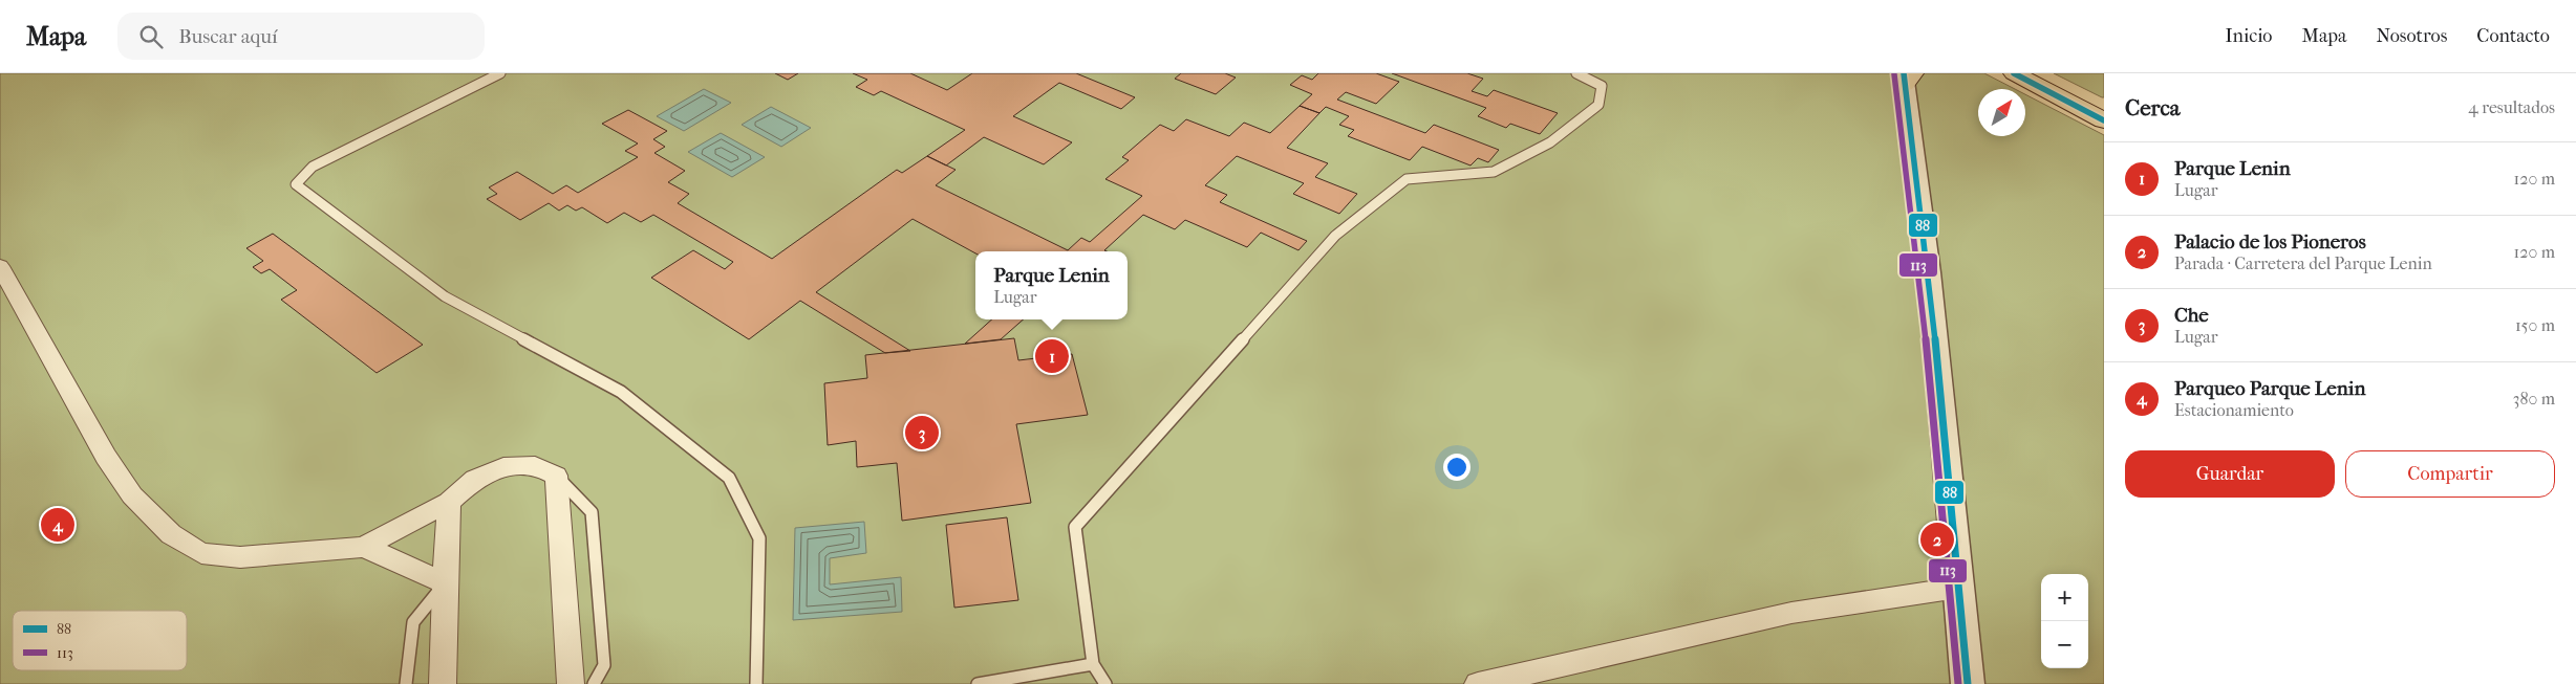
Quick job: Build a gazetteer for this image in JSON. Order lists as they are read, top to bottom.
{
  "lines": ["transit line 88", "transit line 113"],
  "legend": ["88", "113"],
  "north": "top right",
  "page": {
    "header": "Mapa",
    "search": "Buscar aquí",
    "nav": [
      "Inicio",
      "Mapa",
      "Nosotros",
      "Contacto"
    ],
    "heading": ["Cerca", "4 resultados"],
    "list": [
      {
        "mark": "1",
        "name": "Parque Lenin",
        "note": "Lugar",
        "value": "120 m"
      },
      {
        "mark": "2",
        "name": "Palacio de los Pioneros",
        "note": "Parada · Carretera del Parque Lenin",
        "value": "120 m"
      },
      {
        "mark": "3",
        "name": "Che",
        "note": "Lugar",
        "value": "150 m"
      },
      {
        "mark": "4",
        "name": "Parqueo Parque Lenin",
        "note": "Estacionamiento",
        "value": "380 m"
      }
    ],
    "popup": ["Parque Lenin", "Lugar"],
    "pins": [
      "1",
      "3",
      "4",
      "2"
    ],
    "buttons": ["Guardar", "Compartir"],
    "map_buttons": ["+", "−"]
  }
}
